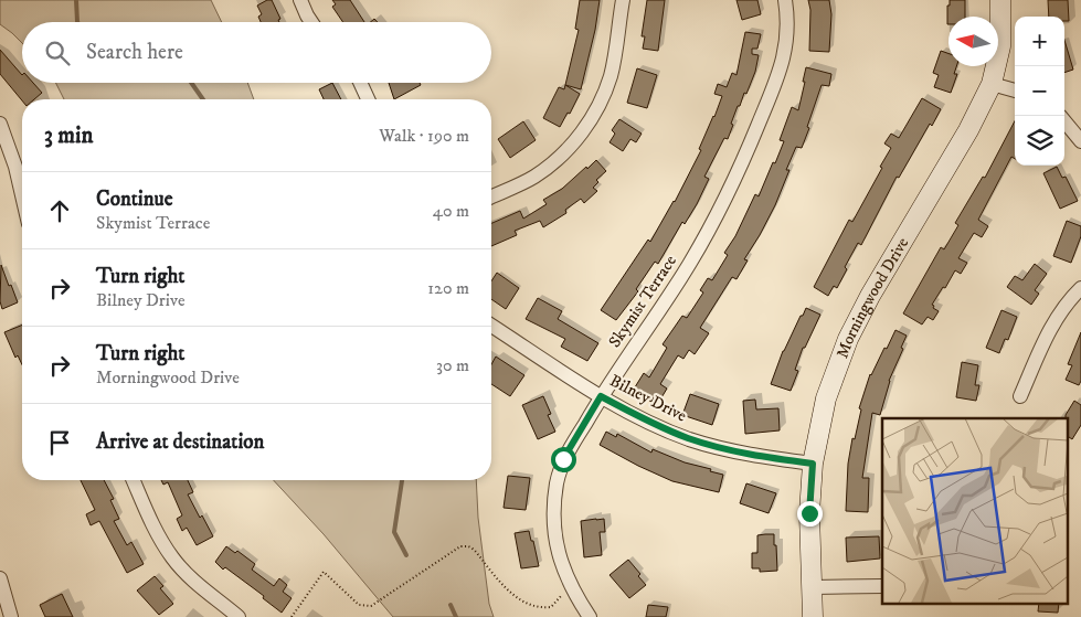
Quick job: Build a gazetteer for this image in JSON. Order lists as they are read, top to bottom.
{
  "streets": {
    "street": ["Morningwood Drive", "Skymist Terrace", "Bilney Drive"]
  },
  "crossings": [
    ["Morningwood Drive", "Bilney Drive"],
    ["Skymist Terrace", "Bilney Drive"]
  ],
  "north": "left",
  "page": {
    "map_buttons": ["+", "−"],
    "search": "Search here",
    "heading": ["3 min", "Walk · 190 m"],
    "list": [
      ["Continue", "Skymist Terrace", "40 m"],
      ["Turn right", "Bilney Drive", "120 m"],
      ["Turn right", "Morningwood Drive", "30 m"],
      "Arrive at destination"
    ]
  }
}
